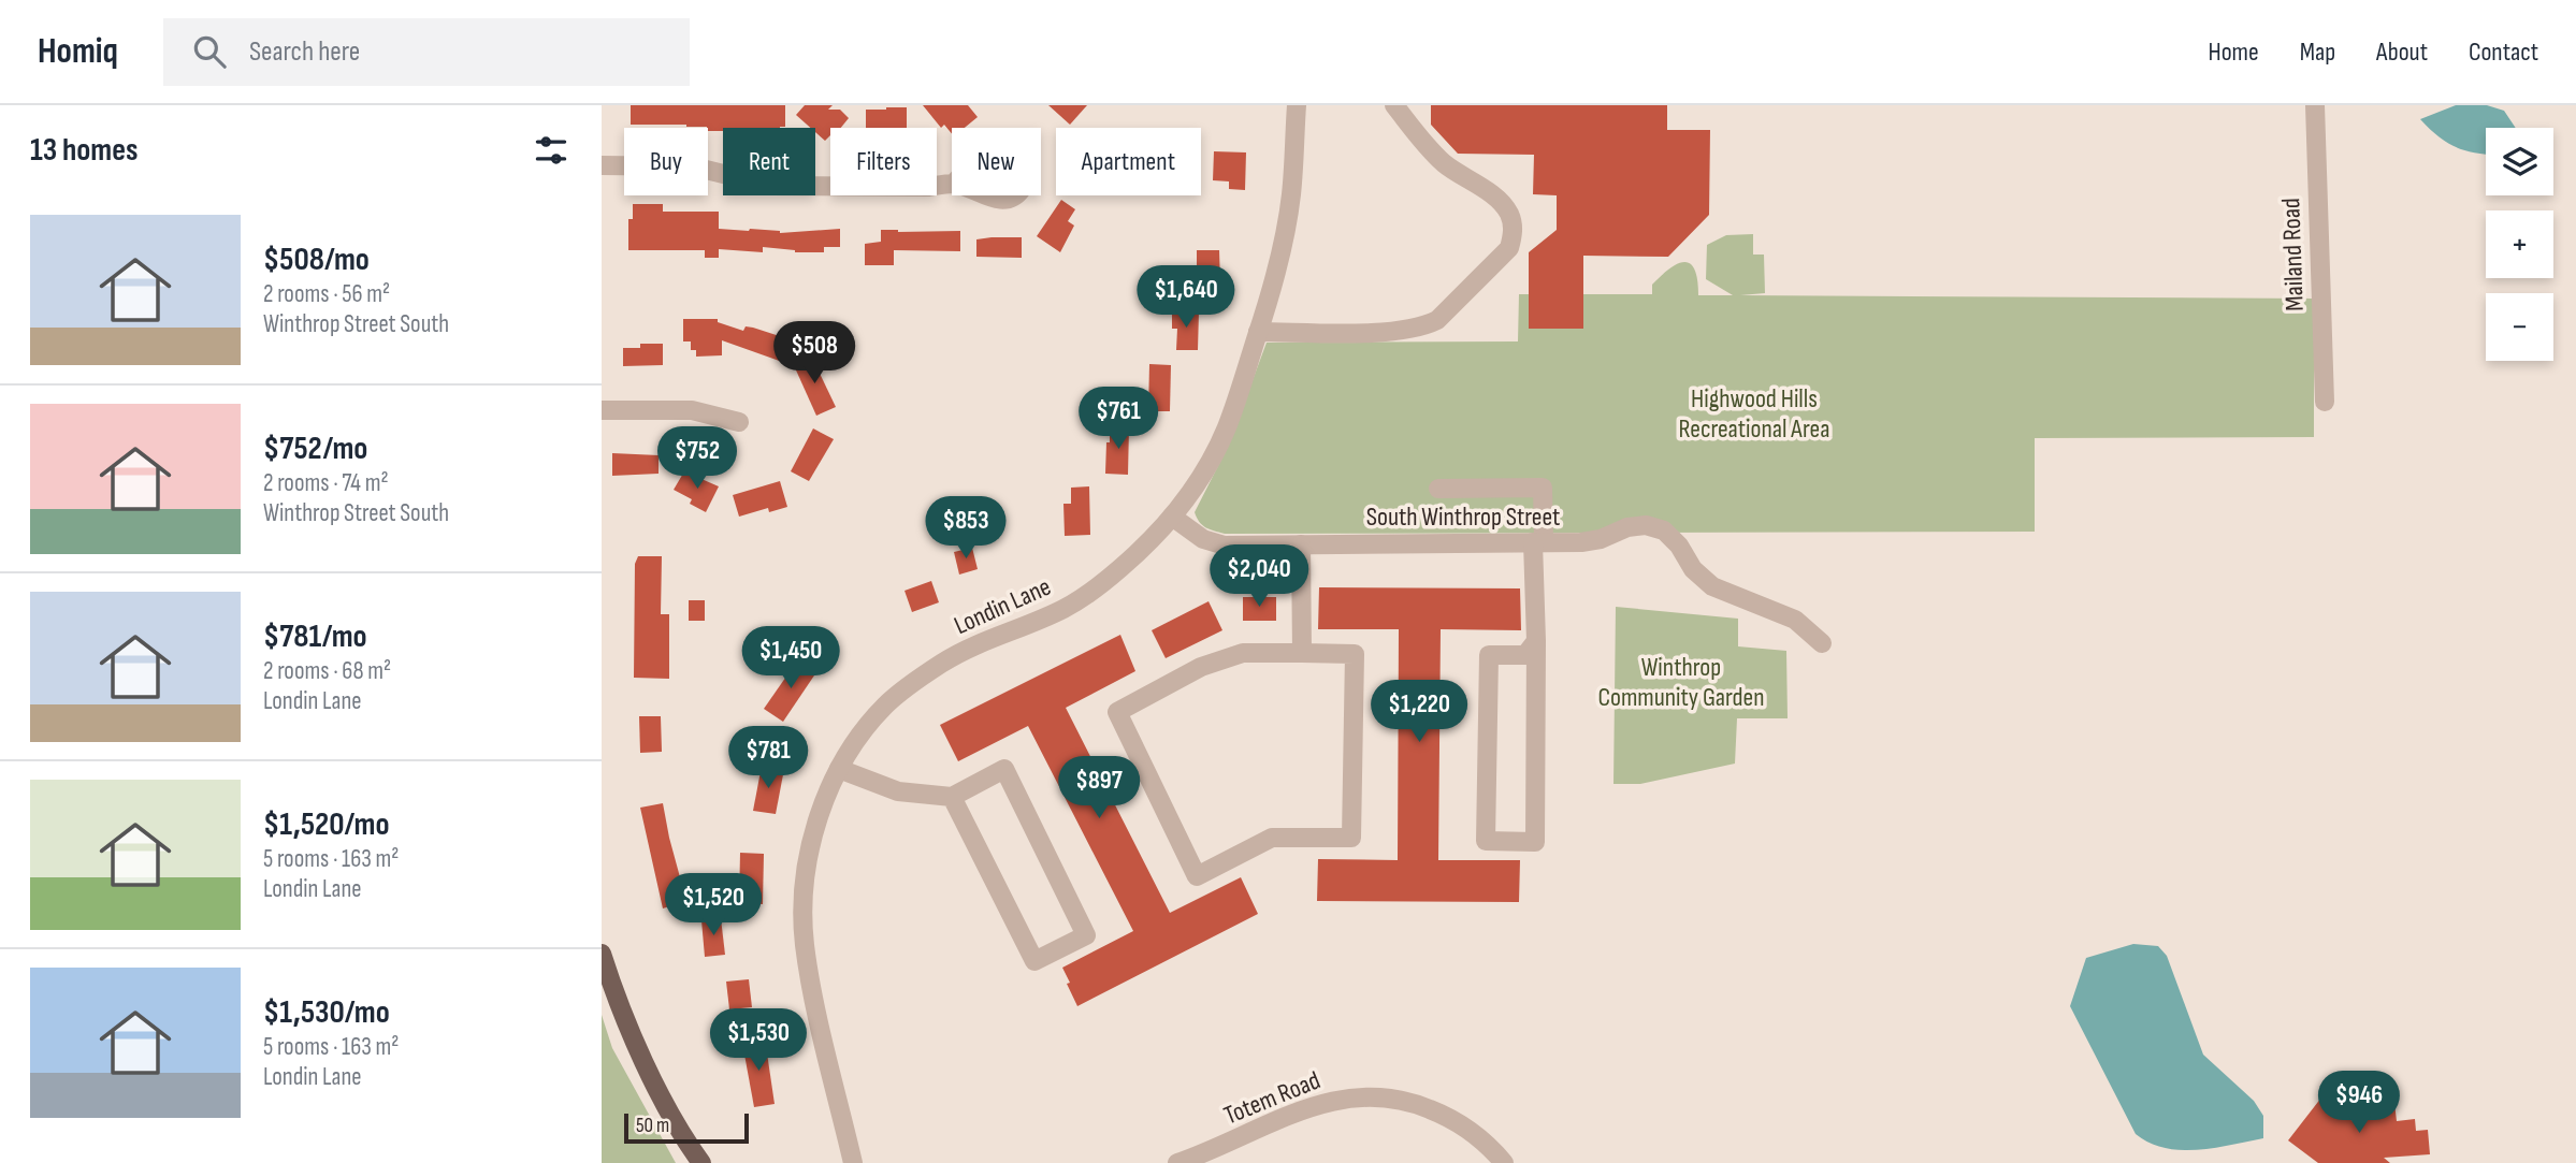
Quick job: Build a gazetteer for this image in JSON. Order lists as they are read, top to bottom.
{
  "streets": {
    "street": [
      "Mailand Road",
      "South Winthrop Street",
      "Londin Lane",
      "Totem Road"
    ]
  },
  "crossings": [
    ["South Winthrop Street", "Londin Lane"]
  ],
  "parks": ["Highwood Hills Recreational Area", "Winthrop Community Garden"],
  "scale_bar": "50 m",
  "page": {
    "header": "Homiq",
    "search": "Search here",
    "nav": [
      "Home",
      "Map",
      "About",
      "Contact"
    ],
    "heading": "13 homes",
    "map_buttons": ["+", "−"],
    "chip": [
      "Buy",
      "Rent",
      "Filters",
      "New",
      "Apartment"
    ],
    "list": [
      {
        "name": "$508/mo",
        "note": "2 rooms · 56 m² · Winthrop Street South"
      },
      {
        "name": "$752/mo",
        "note": "2 rooms · 74 m² · Winthrop Street South"
      },
      {
        "name": "$781/mo",
        "note": "2 rooms · 68 m² · Londin Lane"
      },
      {
        "name": "$1,520/mo",
        "note": "5 rooms · 163 m² · Londin Lane"
      },
      {
        "name": "$1,530/mo",
        "note": "5 rooms · 163 m² · Londin Lane"
      }
    ],
    "price": [
      "$1,640",
      "$508",
      "$761",
      "$752",
      "$853",
      "$2,040",
      "$1,450",
      "$1,220",
      "$781",
      "$897",
      "$1,520",
      "$1,530",
      "$946"
    ],
    "scale": "50 m"
  }
}
